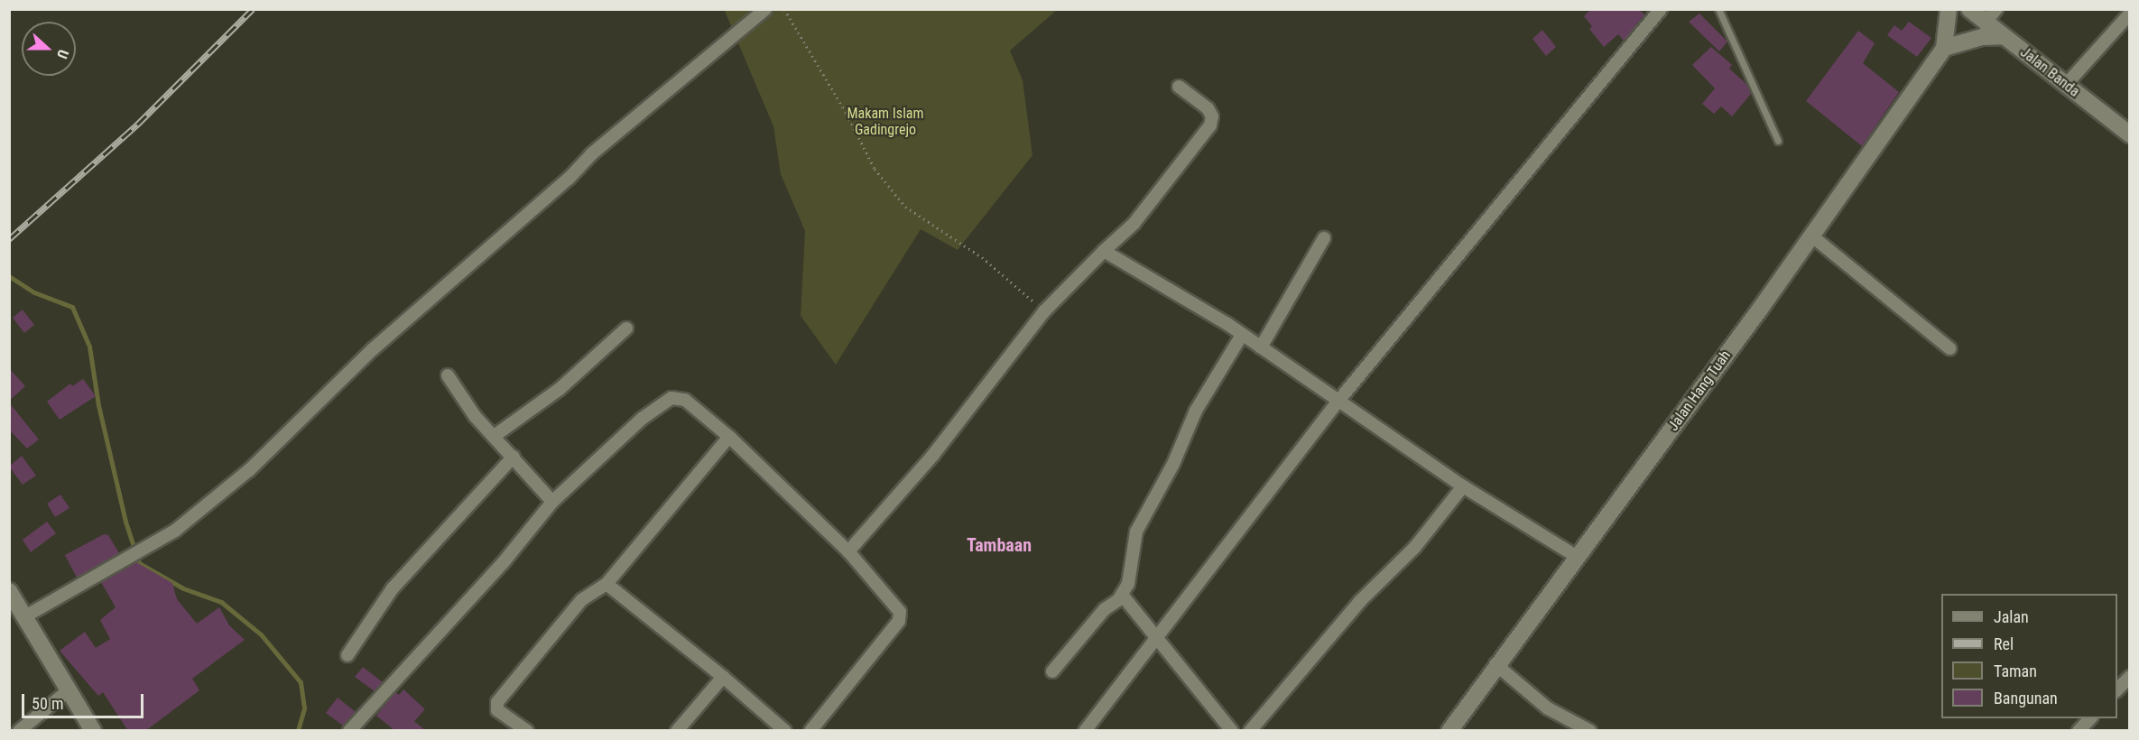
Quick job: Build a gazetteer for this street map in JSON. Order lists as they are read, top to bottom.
{
  "streets": {
    "street": ["Jalan Banda", "Jalan Hang Tuah"]
  },
  "districts": ["Tambaan"],
  "parks": ["Makam Islam Gadingrejo"],
  "legend": [
    "Jalan",
    "Rel",
    "Taman",
    "Bangunan"
  ],
  "scale_bar": "50 m",
  "north": "right"
}
